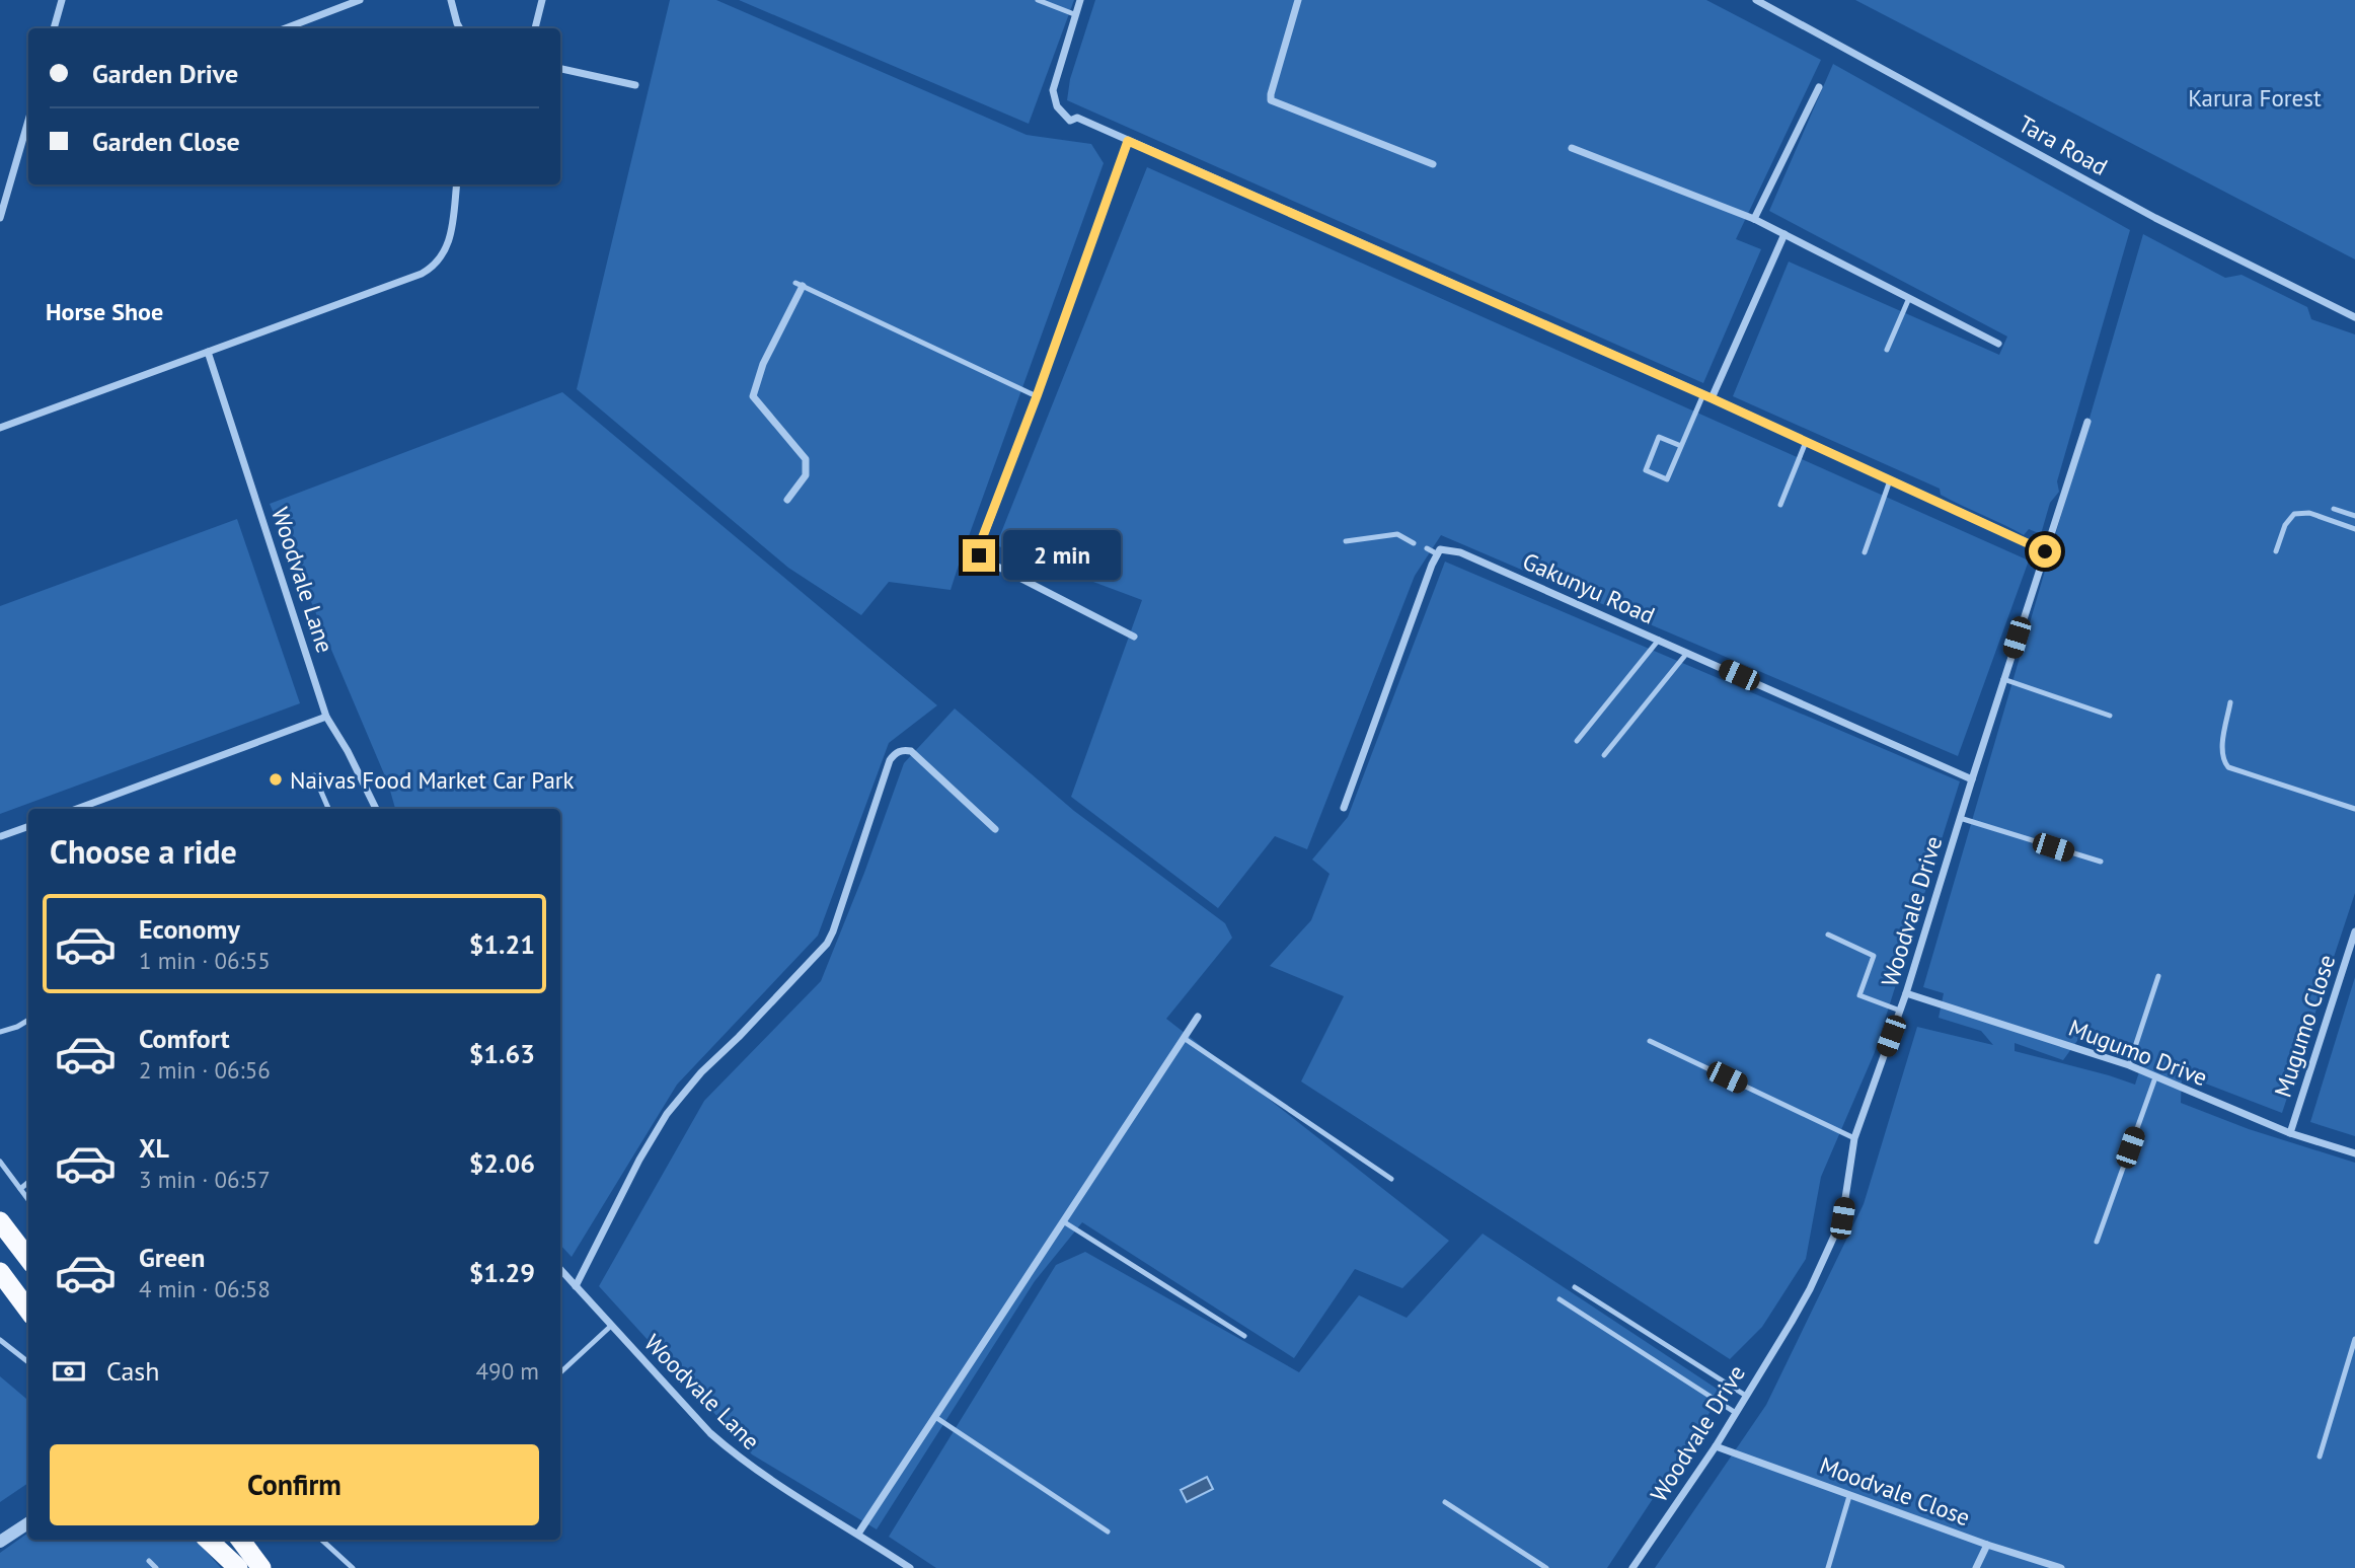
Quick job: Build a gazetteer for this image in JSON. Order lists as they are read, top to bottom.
{
  "streets": {
    "street": [
      "Tara Road",
      "Woodvale Lane",
      "Gakunyu Road",
      "Woodvale Drive",
      "Mugumo Close",
      "Mugumo Drive",
      "Moodvale Close"
    ]
  },
  "crossings": [
    ["Gakunyu Road", "Woodvale Drive"],
    ["Woodvale Drive", "Mugumo Drive"],
    ["Woodvale Drive", "Moodvale Close"],
    ["Mugumo Close", "Mugumo Drive"]
  ],
  "districts": ["Horse Shoe"],
  "parks": ["Karura Forest"],
  "places": ["Naivas Food Market Car Park"],
  "page": {
    "banner": ["Garden Drive", "Garden Close"],
    "bubble": "2 min",
    "heading": "Choose a ride",
    "list": [
      {
        "name": "Economy",
        "note": "1 min · 06:55",
        "value": "$1.21"
      },
      {
        "name": "Comfort",
        "note": "2 min · 06:56",
        "value": "$1.63"
      },
      {
        "name": "XL",
        "note": "3 min · 06:57",
        "value": "$2.06"
      },
      {
        "name": "Green",
        "note": "4 min · 06:58",
        "value": "$1.29"
      }
    ],
    "pay": ["Cash", "490 m"],
    "buttons": "Confirm"
  }
}
